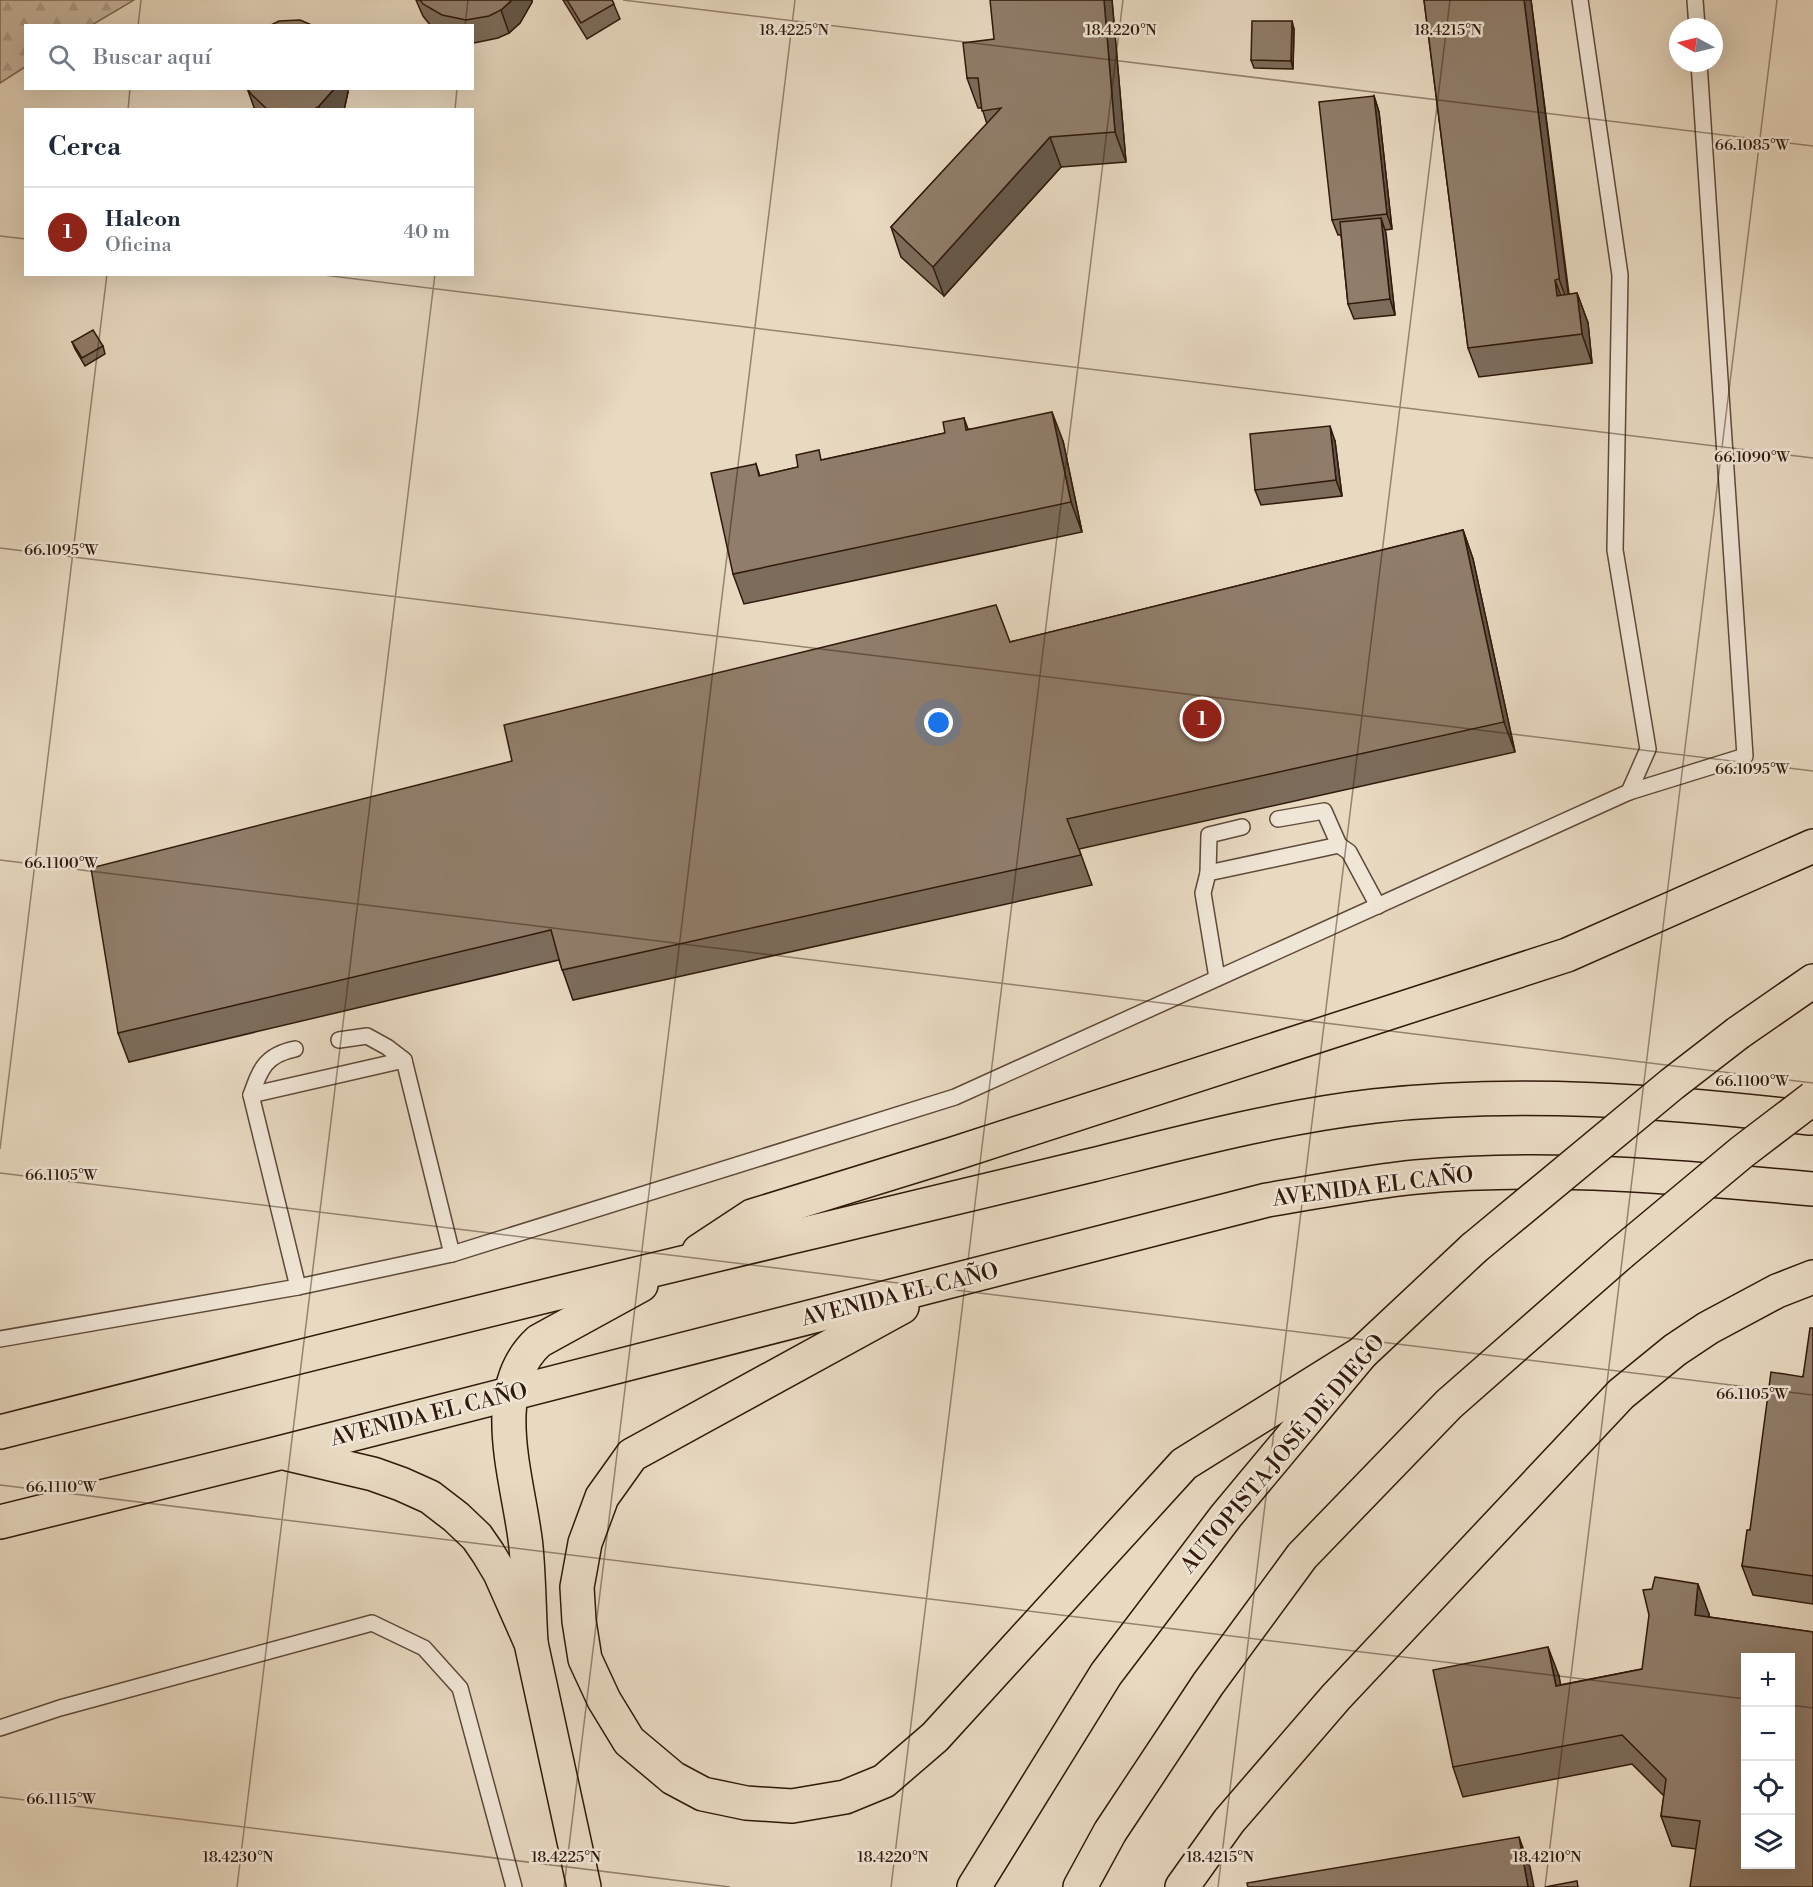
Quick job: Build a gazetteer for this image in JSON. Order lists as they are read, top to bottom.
{
  "streets": {
    "highway": ["AVENIDA EL CAÑO", "AUTOPISTA JOSÉ DE DIEGO"]
  },
  "north": "left",
  "page": {
    "search": "Buscar aquí",
    "heading": "Cerca",
    "list": [
      {
        "mark": "1",
        "name": "Haleon",
        "note": "Oficina",
        "value": "40 m"
      }
    ],
    "pins": "1",
    "map_buttons": ["+", "−"]
  },
  "coordinates": [
    "18.4225°N",
    "18.4220°N",
    "18.4215°N",
    "66.1085°W",
    "66.1090°W",
    "66.1095°W",
    "66.1100°W",
    "66.1105°W",
    "66.1110°W",
    "66.1115°W",
    "18.4230°N",
    "18.4210°N"
  ]
}
